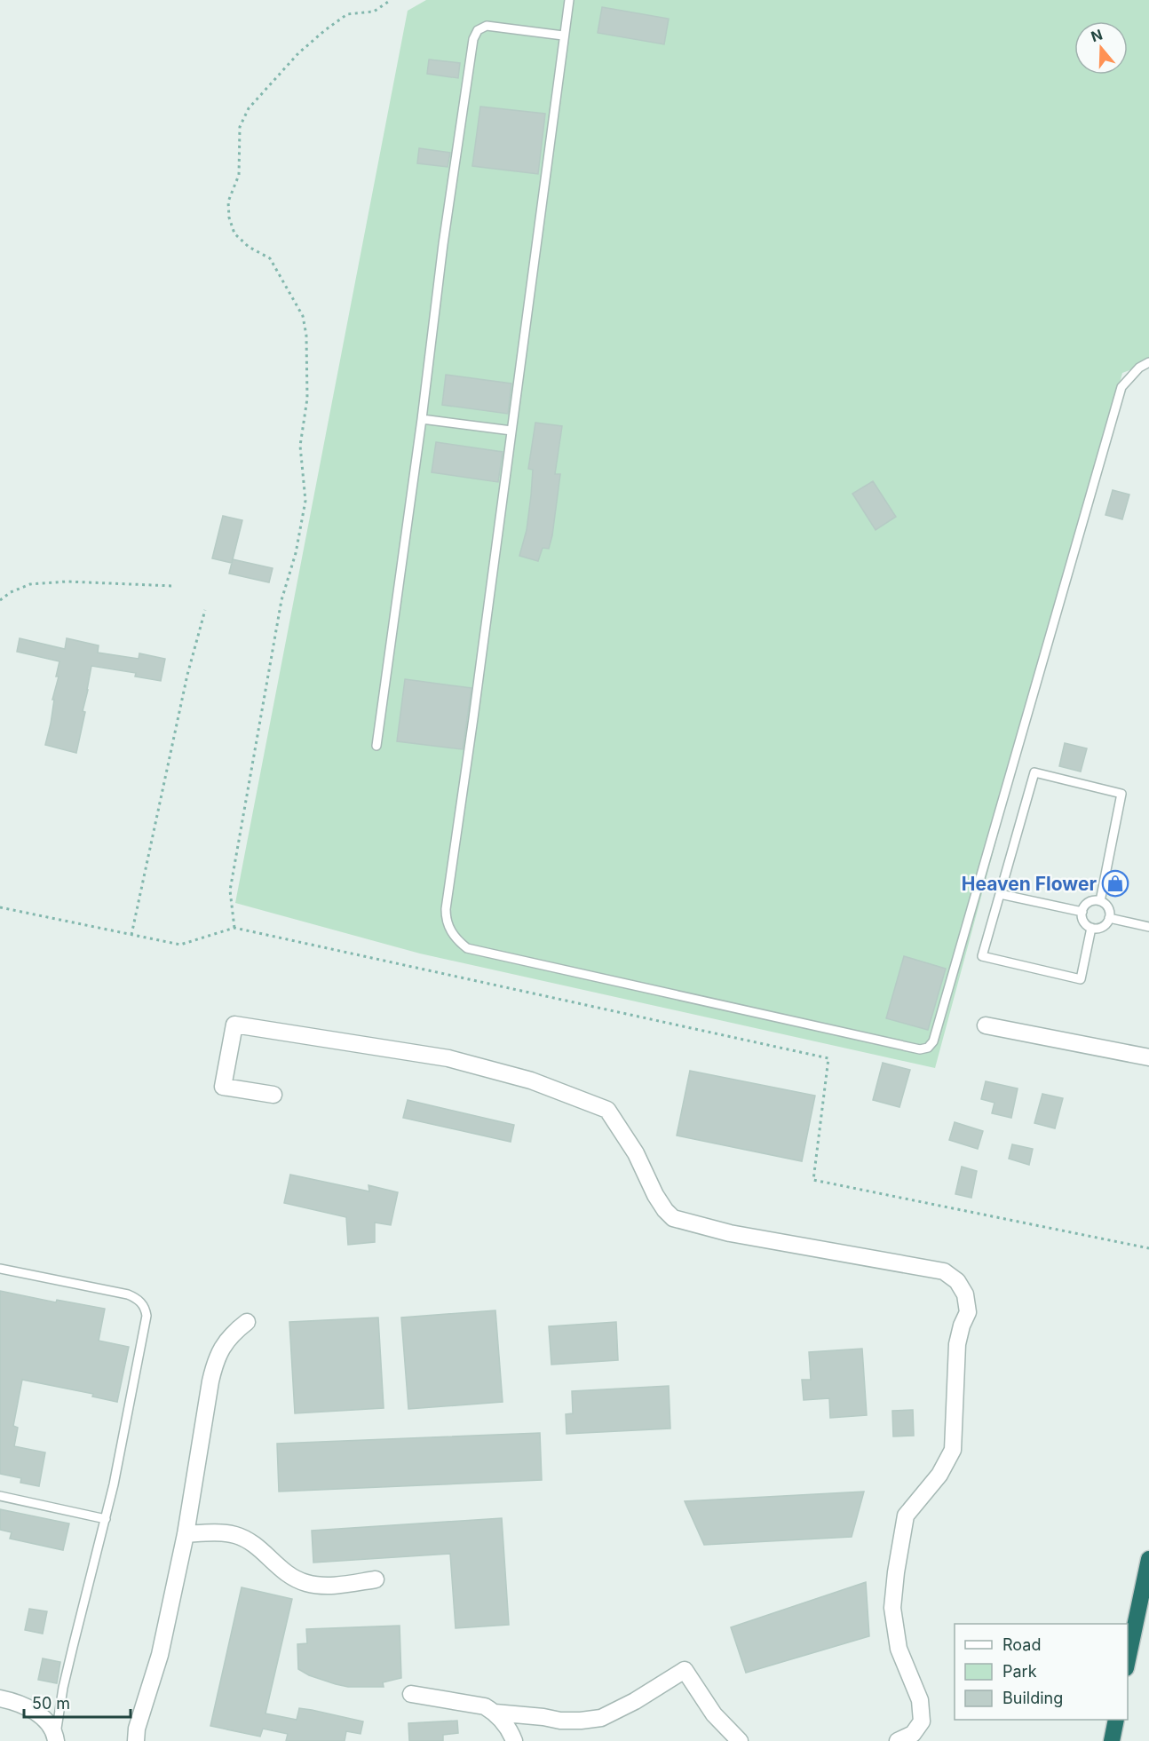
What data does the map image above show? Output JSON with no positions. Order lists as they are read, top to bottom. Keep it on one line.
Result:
{"places":{"shop":["Heaven Flower"]},"legend":["Road","Park","Building"],"scale_bar":"50 m","north":"top"}
